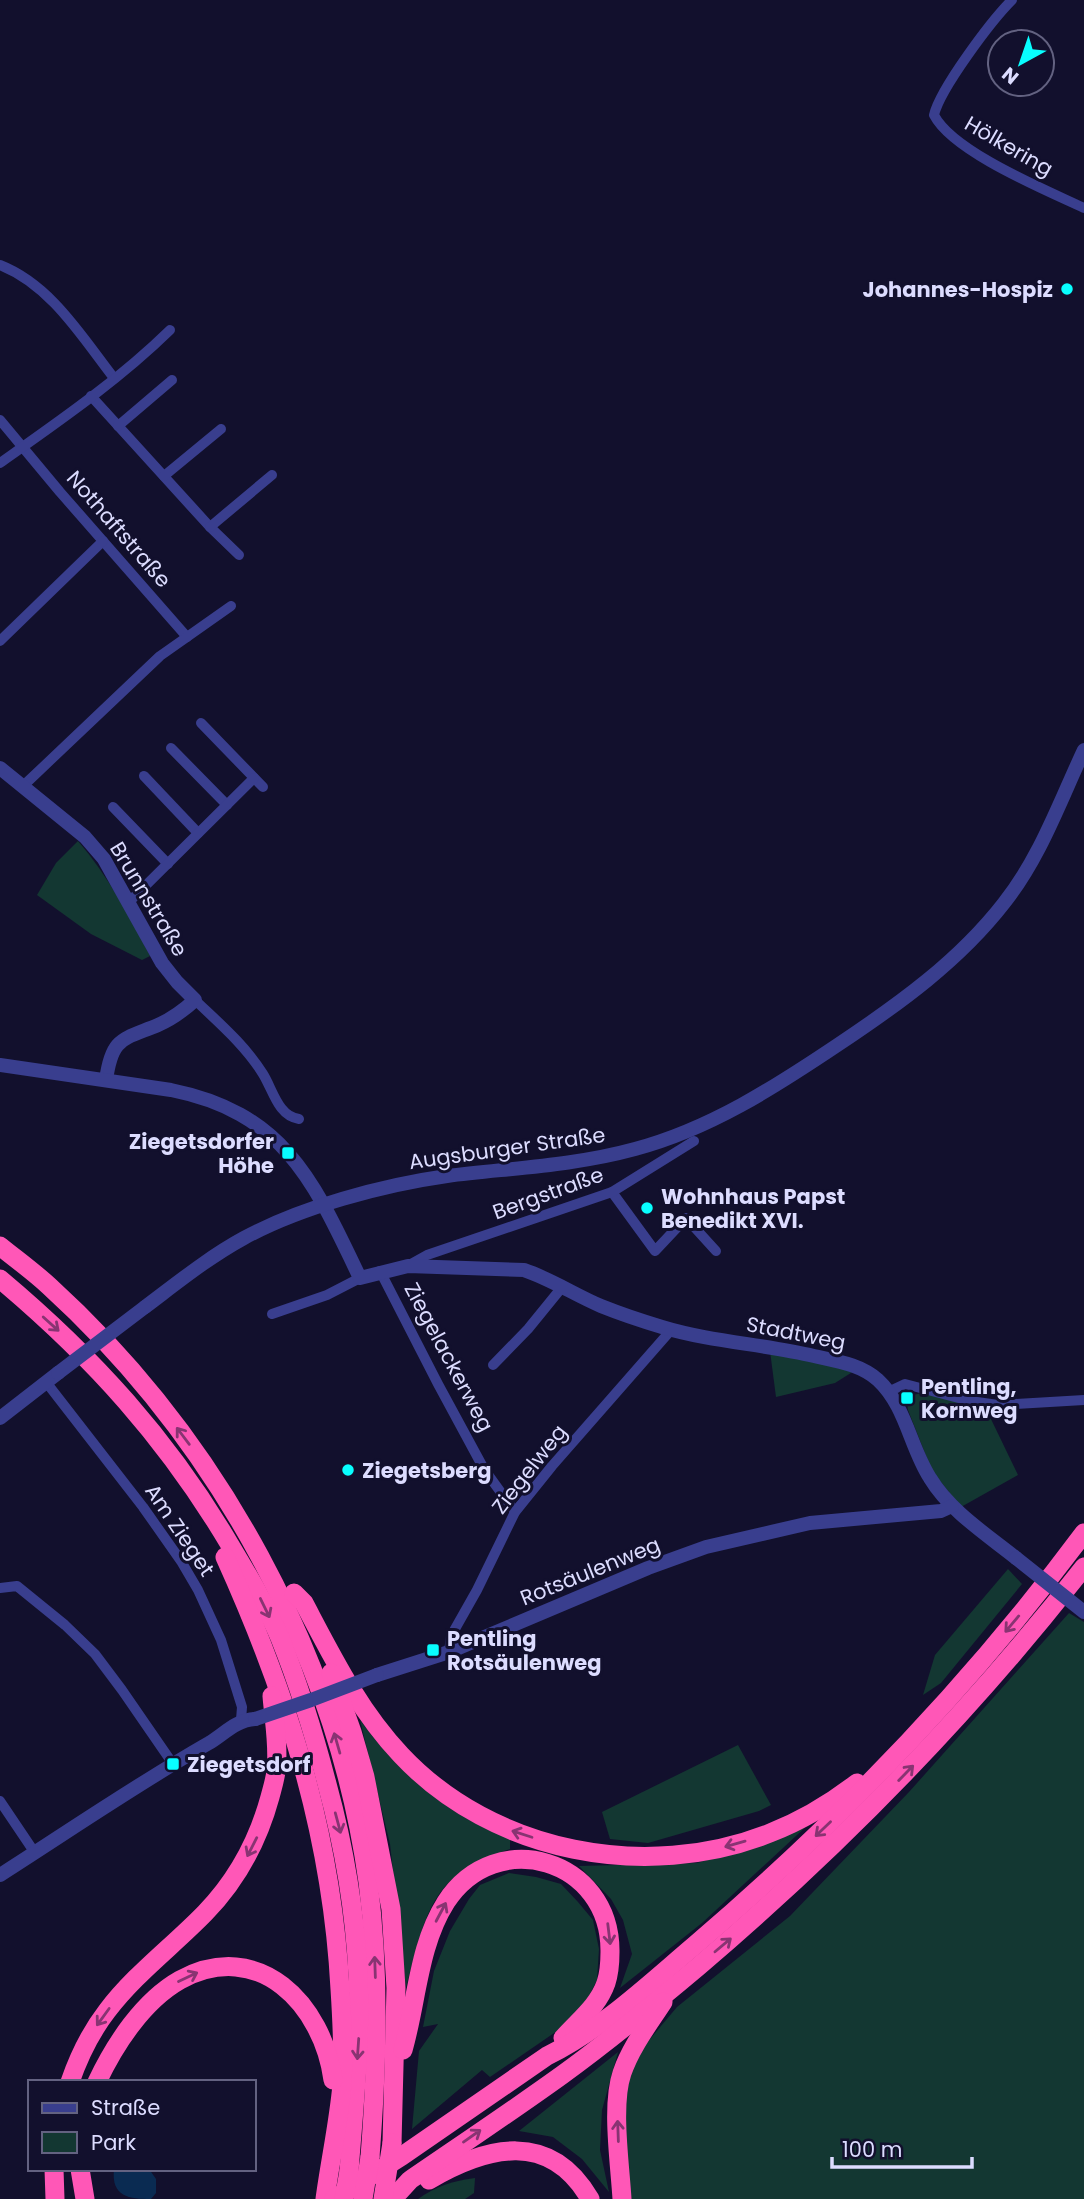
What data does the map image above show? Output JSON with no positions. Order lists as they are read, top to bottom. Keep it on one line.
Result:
{"streets":{"street":["Hölkering","Nothaftstraße","Brunnstraße","Augsburger Straße","Bergstraße","Stadtweg","Ziegelackerweg","Ziegelweg","Am Zieget","Rotsäulenweg"]},"crossings":[["Augsburger Straße","Am Zieget"],["Bergstraße","Stadtweg"],["Stadtweg","Ziegelackerweg"],["Stadtweg","Ziegelweg"],["Stadtweg","Rotsäulenweg"],["Ziegelackerweg","Ziegelweg"],["Ziegelweg","Rotsäulenweg"],["Am Zieget","Rotsäulenweg"]],"places":{"other":["Johannes-Hospiz","Wohnhaus Papst Benedikt XVI.","Ziegetsberg"],"transit":["Ziegetsdorfer Höhe","Pentling, Kornweg","Pentling Rotsäulenweg","Ziegetsdorf"]},"legend":["Straße","Park"],"scale_bar":"100 m","north":"bottom left"}
